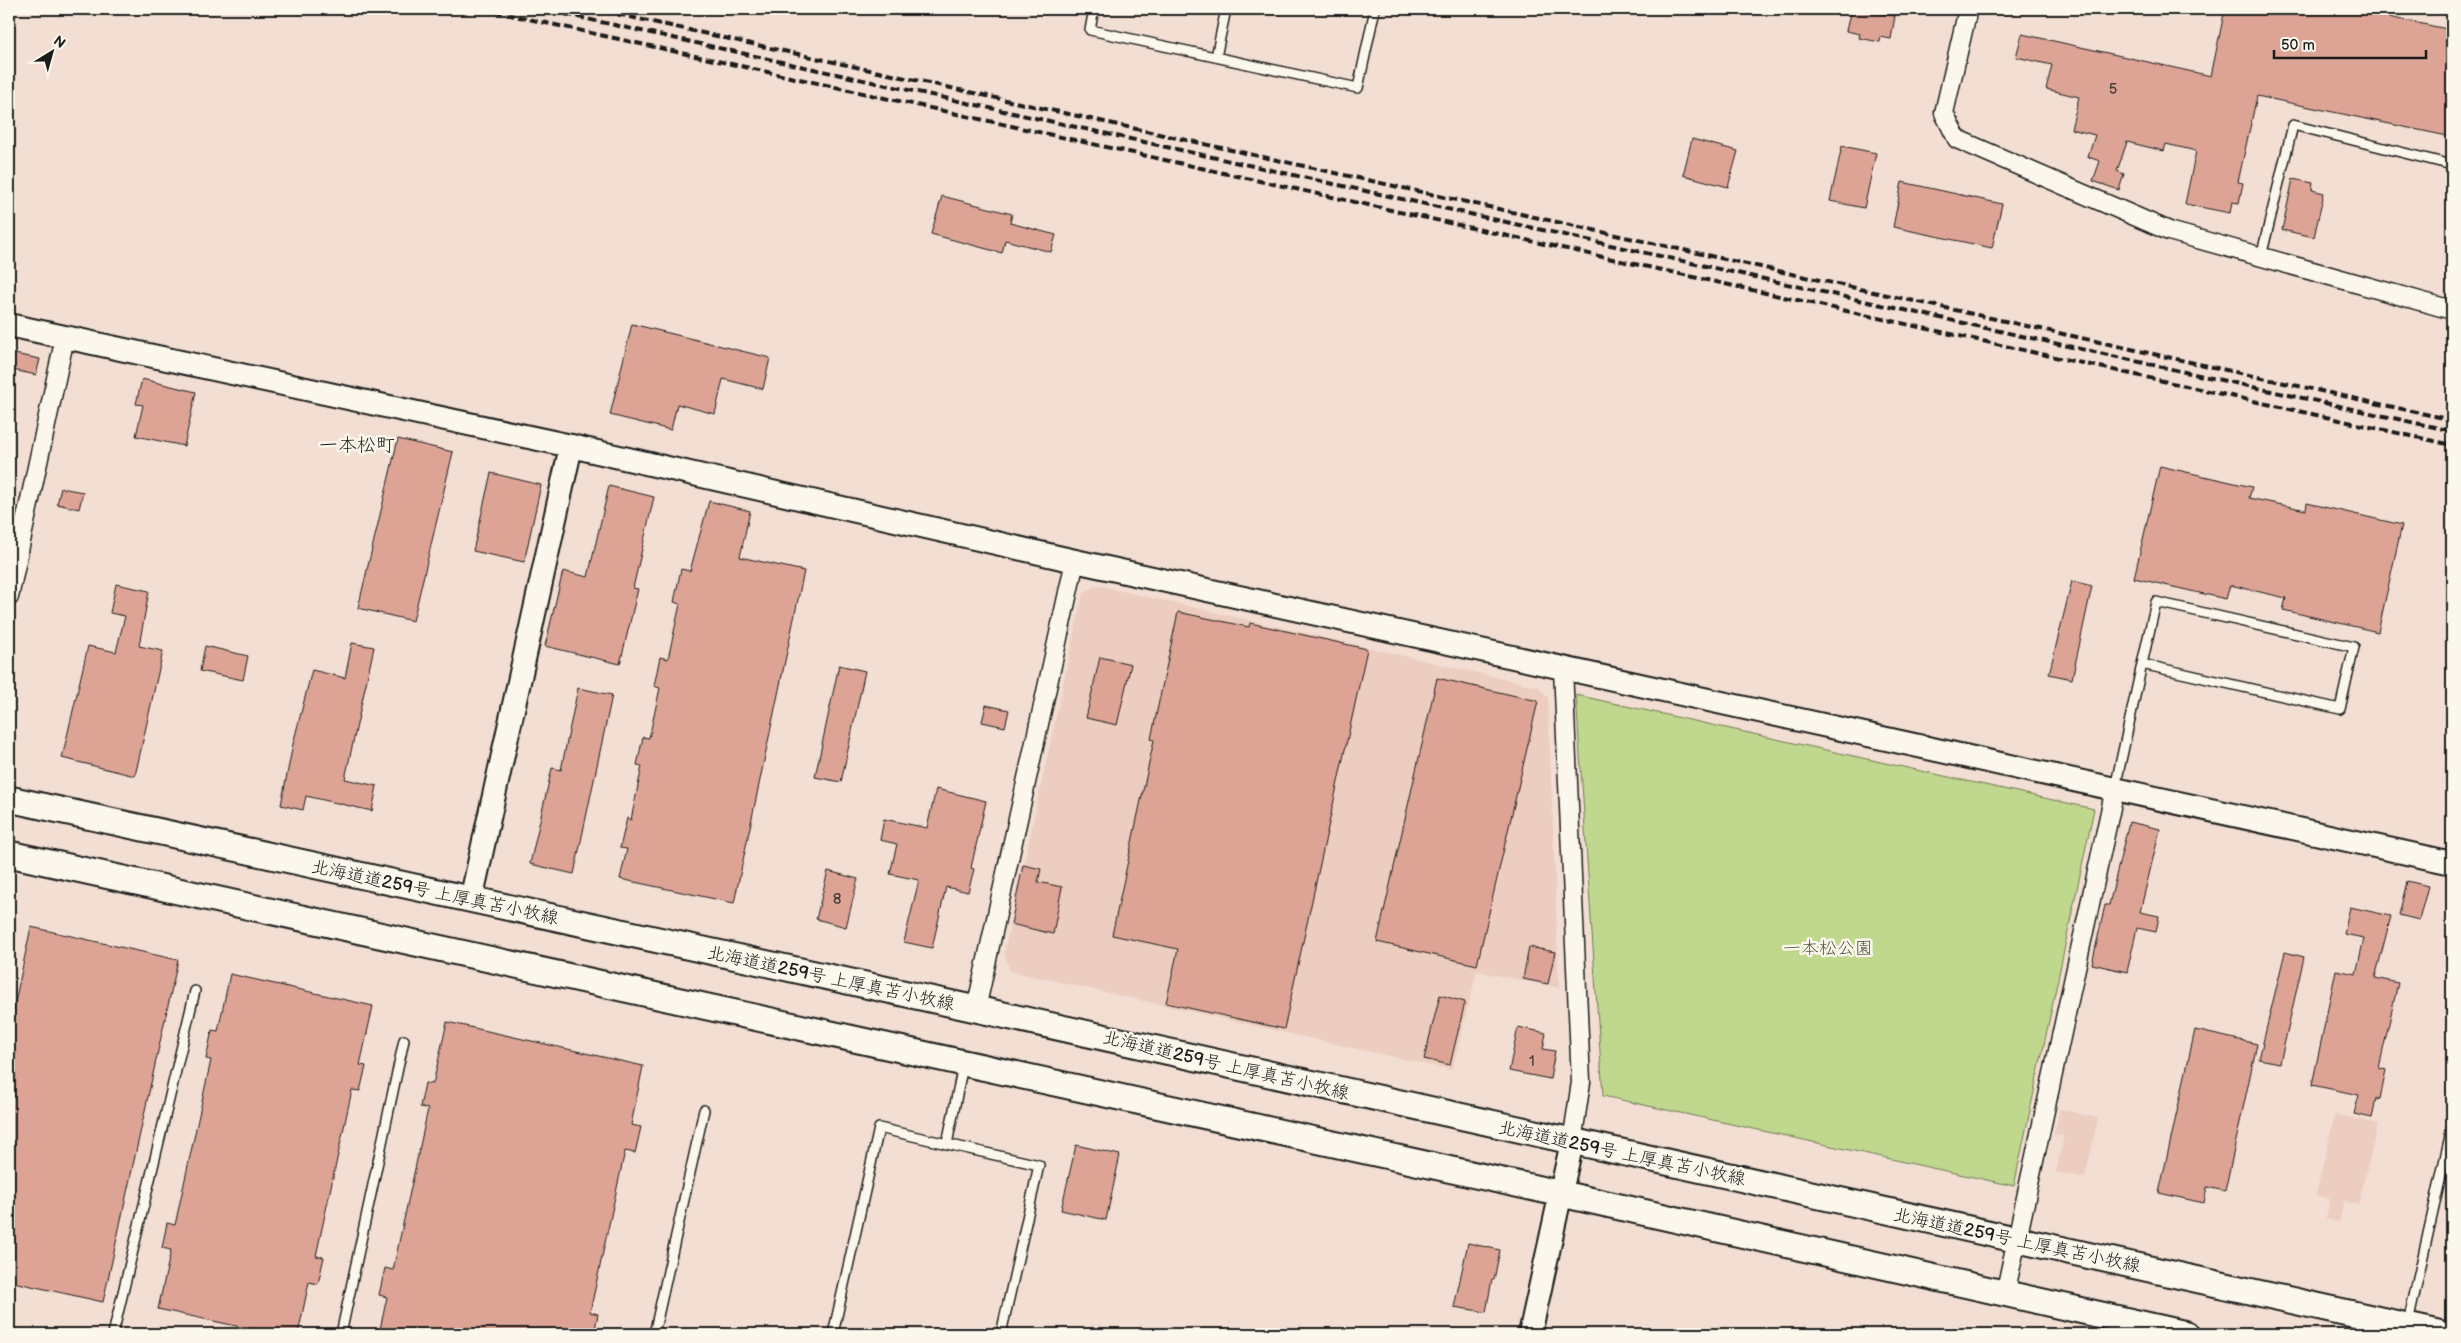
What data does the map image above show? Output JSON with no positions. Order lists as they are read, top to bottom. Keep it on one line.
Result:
{"streets":{"main road":["北海道道259号 上厚真苫小牧線"]},"districts":["一本松町"],"parks":["一本松公園"],"house_numbers":["5","8","1"],"scale_bar":"50 m","north":"top right"}
